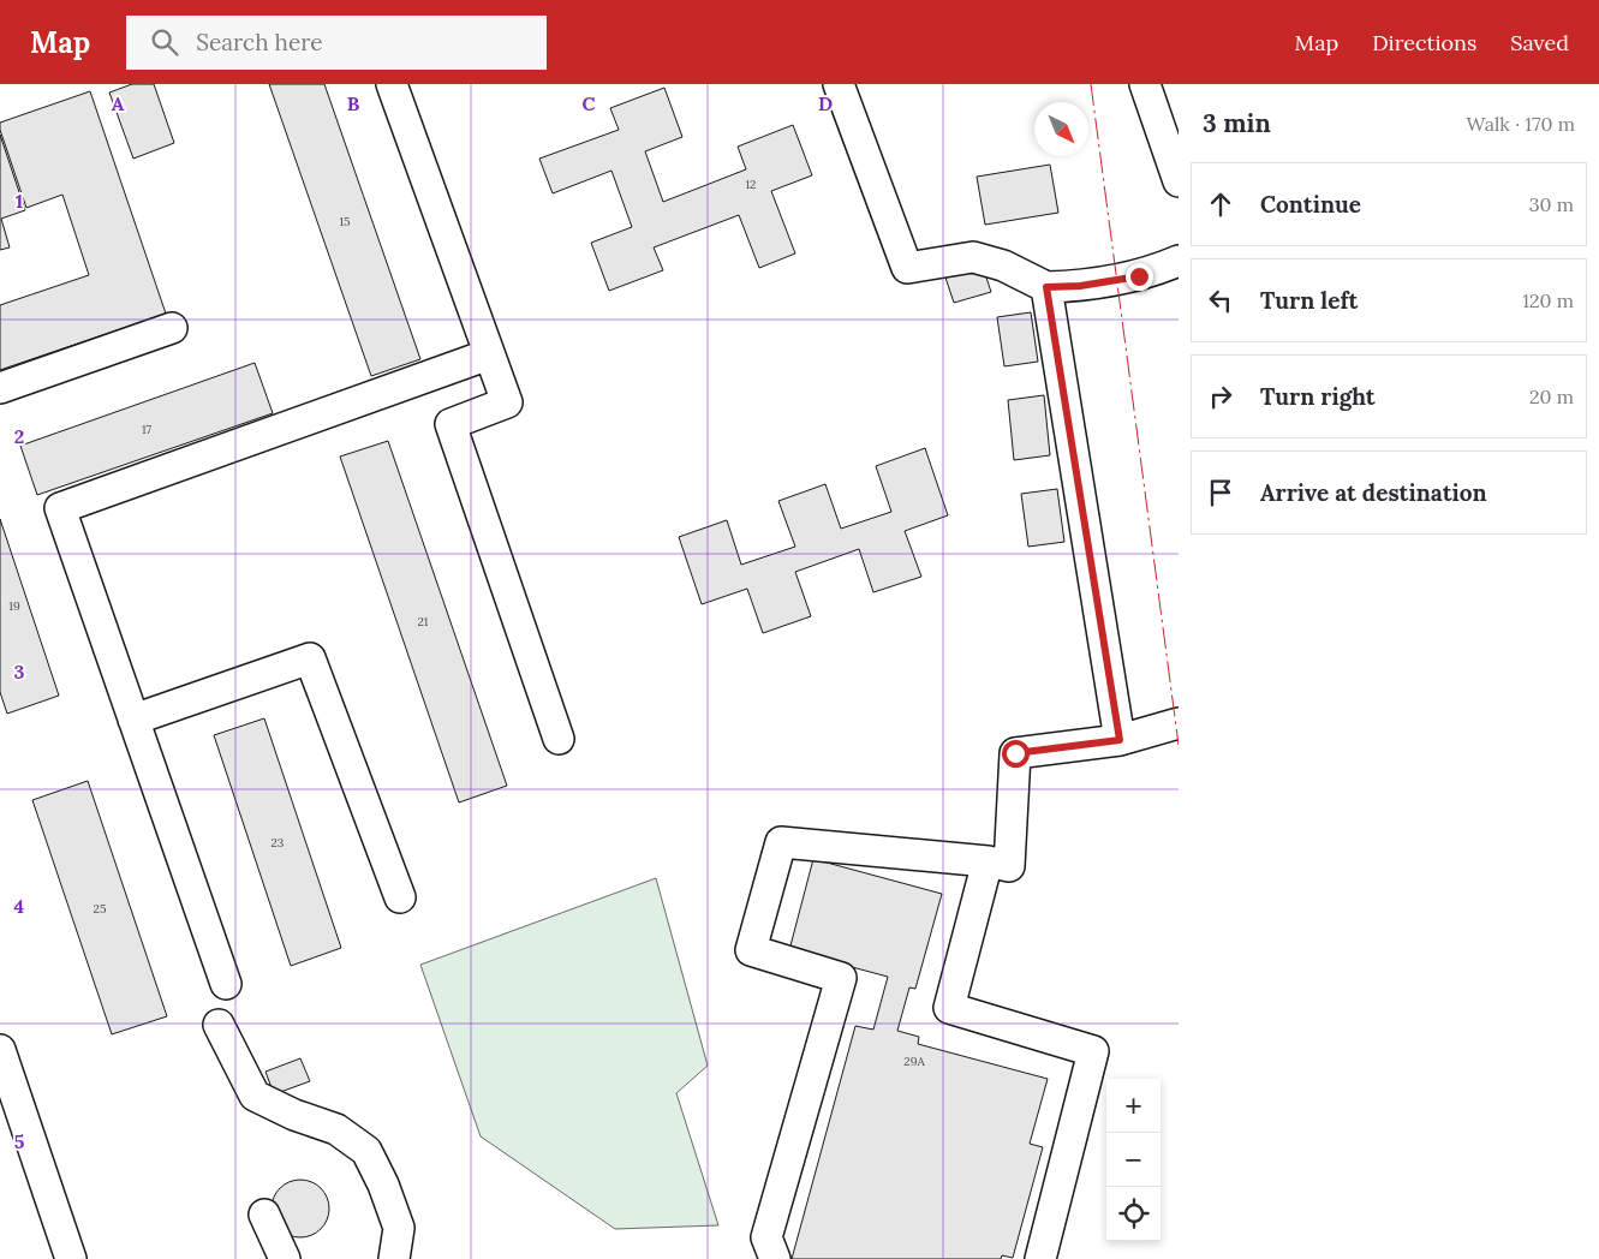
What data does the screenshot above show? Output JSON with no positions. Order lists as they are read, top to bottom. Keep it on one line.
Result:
{"house_numbers":["12","15","17","19","21","23","25","29А"],"north":"bottom right","page":{"header":"Map","search":"Search here","nav":["Map","Directions","Saved"],"heading":["3 min","Walk · 170 m"],"list":[["Continue","30 m"],["Turn left","120 m"],["Turn right","20 m"],"Arrive at destination"],"map_buttons":["+","−"]},"grid":{"columns":["A","B","C","D"],"rows":["1","2","3","4","5"]}}
